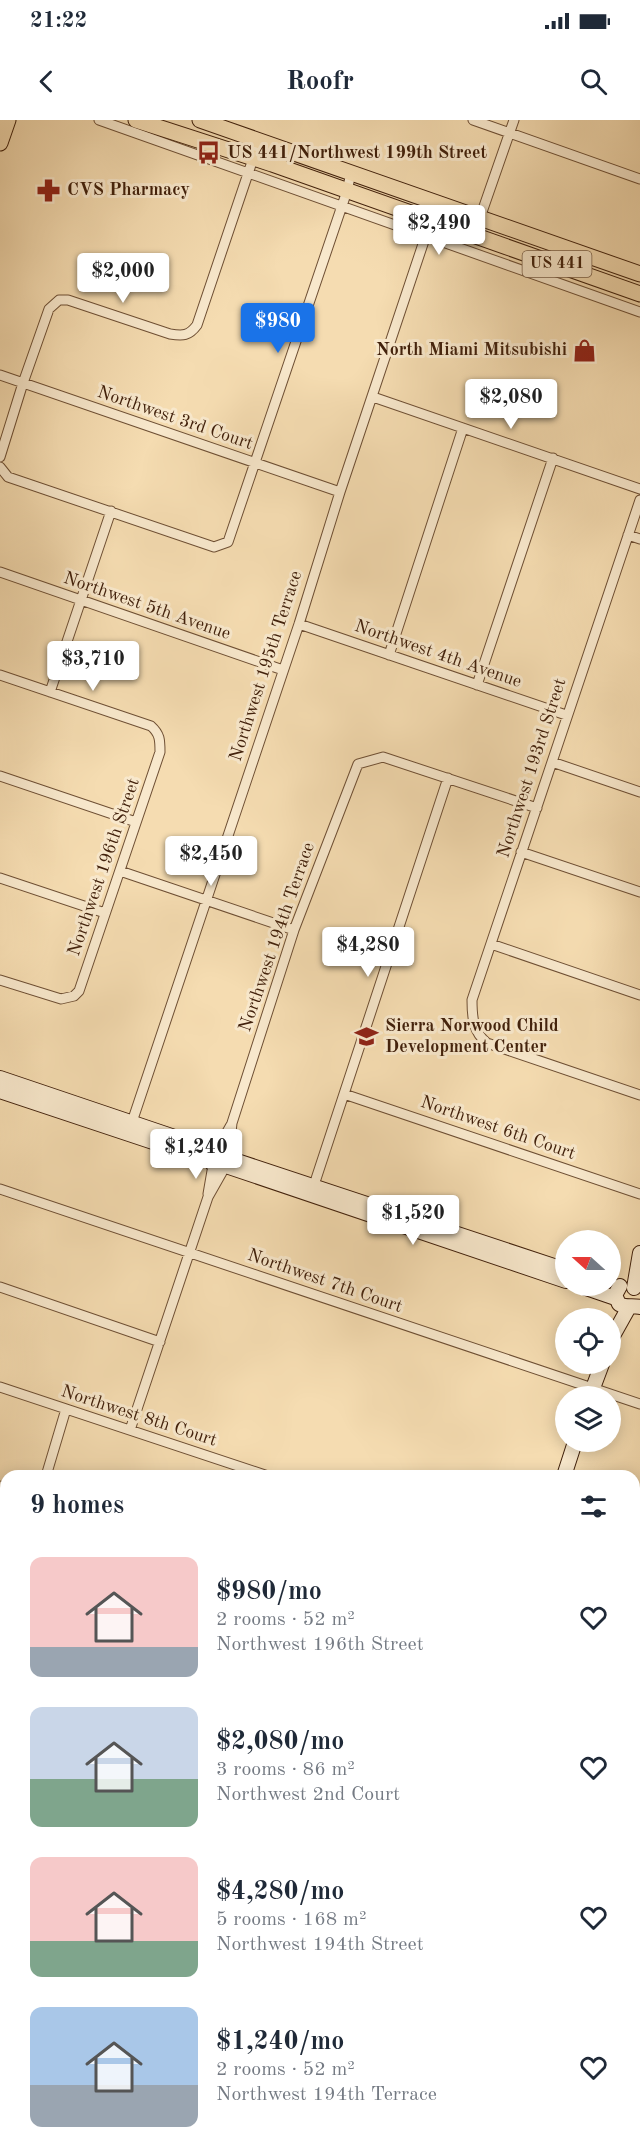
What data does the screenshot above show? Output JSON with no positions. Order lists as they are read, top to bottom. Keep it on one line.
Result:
{"streets":{"main road":["US 441"],"street":["Northwest 3rd Court","Northwest 5th Avenue","Northwest 4th Avenue","Northwest 195th Terrace","Northwest 193rd Street","Northwest 196th Street","Northwest 194th Terrace","Northwest 6th Court","Northwest 7th Court","Northwest 8th Court"]},"crossings":[["US 441","Northwest 195th Terrace"],["Northwest 3rd Court","Northwest 195th Terrace"],["Northwest 5th Avenue","Northwest 195th Terrace"],["Northwest 4th Avenue","Northwest 195th Terrace"],["Northwest 4th Avenue","Northwest 193rd Street"],["Northwest 194th Terrace","Northwest 7th Court"],["Northwest 194th Terrace","Northwest 8th Court"]],"places":{"bus stop":["US 441/Northwest 199th Street"],"pharmacy":["CVS Pharmacy"],"shop":["North Miami Mitsubishi"],"school or university":["Sierra Norwood Child Development Center"]},"north":"left","page":{"status":"21:22","header":"Roofr","price":["$2,490","$2,000","$980","$2,080","$3,710","$2,450","$4,280","$1,240","$1,520"],"heading":"9 homes","list":[{"name":"$980/mo","note":"2 rooms · 52 m² · Northwest 196th Street"},{"name":"$2,080/mo","note":"3 rooms · 86 m² · Northwest 2nd Court"},{"name":"$4,280/mo","note":"5 rooms · 168 m² · Northwest 194th Street"},{"name":"$1,240/mo","note":"2 rooms · 52 m² · Northwest 194th Terrace"}]}}
